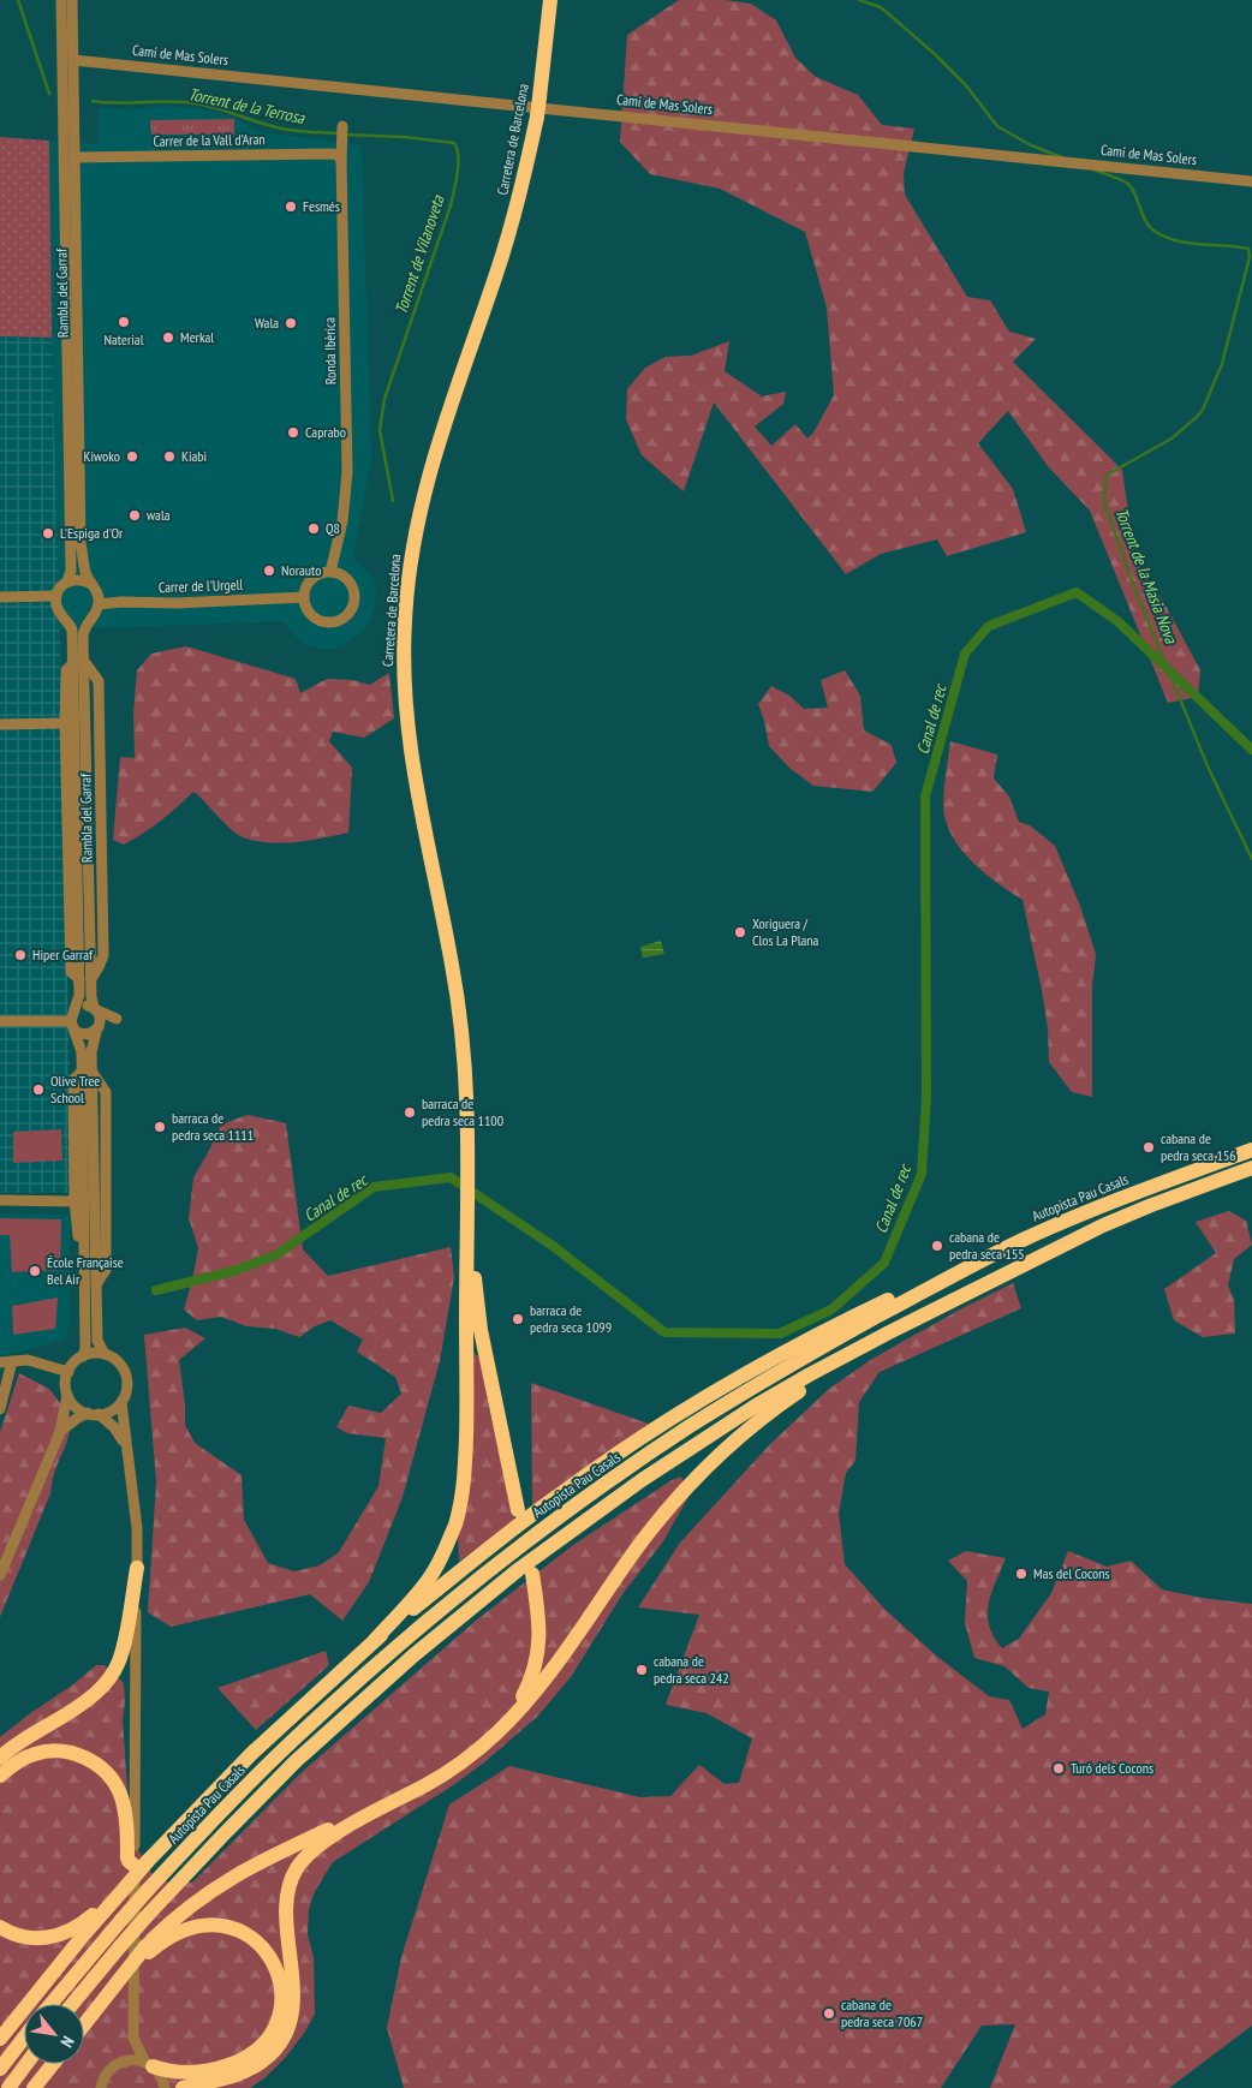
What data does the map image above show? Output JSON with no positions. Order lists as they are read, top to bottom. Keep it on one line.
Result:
{"streets":{"highway":["Carretera de Barcelona","Autopista Pau Casals"],"street":["Camí de Mas Solers","Carrer de la Vall d'Aran","Rambla del Garraf","Ronda Ibèrica","Carrer de l'Urgell"]},"crossings":[["Camí de Mas Solers","Rambla del Garraf"],["Carrer de la Vall d'Aran","Rambla del Garraf"],["Carrer de la Vall d'Aran","Ronda Ibèrica"],["Rambla del Garraf","Carrer de l'Urgell"],["Ronda Ibèrica","Carrer de l'Urgell"]],"water":["Torrent de la Terrosa","Torrent de Vilanoveta","Torrent de la Masia Nova","Canal de rec"],"places":["Fesmés","Naterial","Wala","Merkal","Caprabo","Kiwoko","Kiabi","wala","Q8","L'Espiga d'Or","Norauto","Xoriguera / Clos La Plana","Hiper Garraf","Olive Tree School","barraca de pedra seca 1100","barraca de pedra seca 1111","cabana de pedra seca 156","cabana de pedra seca 155","École Française Bel Air","barraca de pedra seca 1099","Mas del Cocons","cabana de pedra seca 242","Turó dels Cocons","cabana de pedra seca 7067"],"north":"bottom right"}
